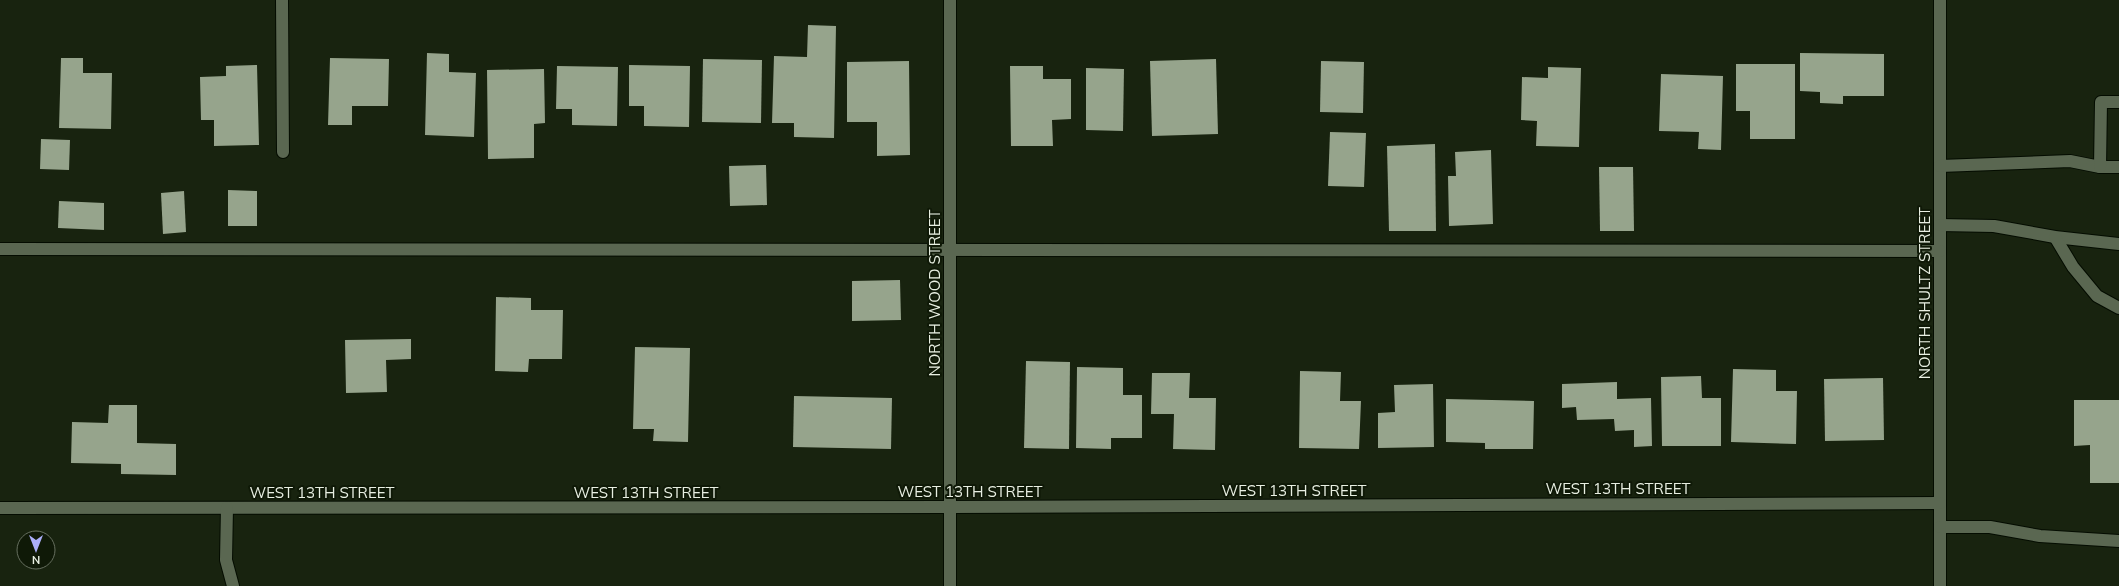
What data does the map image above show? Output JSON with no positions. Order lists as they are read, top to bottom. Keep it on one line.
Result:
{"streets":{"street":["NORTH WOOD STREET","NORTH SHULTZ STREET","WEST 13TH STREET"]},"crossings":[["NORTH WOOD STREET","WEST 13TH STREET"],["NORTH SHULTZ STREET","WEST 13TH STREET"]],"north":"bottom"}
